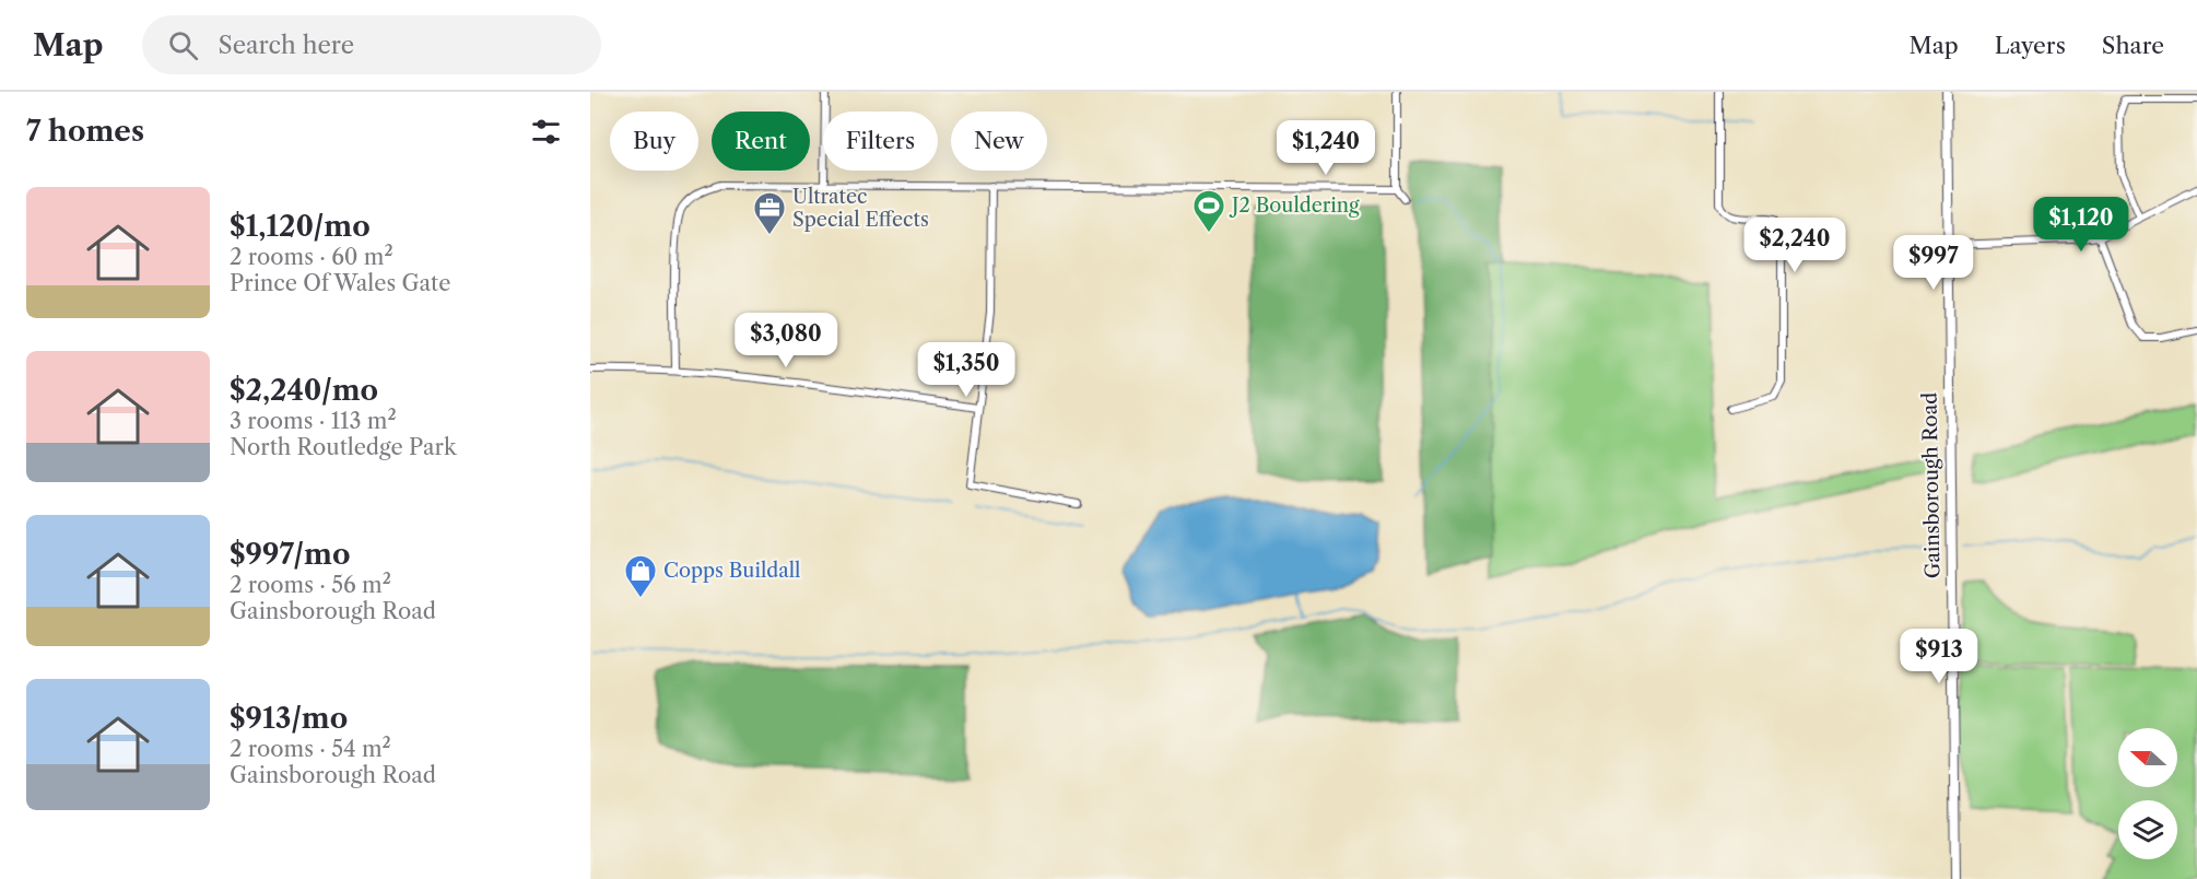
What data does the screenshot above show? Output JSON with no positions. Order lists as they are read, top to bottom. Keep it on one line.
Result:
{"streets":{"main road":["Gainsborough Road"]},"places":{"sports":["J2 Bouldering"],"office":["Ultratec Special Effects"],"shop":["Copps Buildall"]},"north":"left","page":{"header":"Map","search":"Search here","nav":["Map","Layers","Share"],"heading":"7 homes","chip":["Buy","Rent","Filters","New"],"price":["$1,240","$1,120","$2,240","$997","$3,080","$1,350","$913"],"list":[{"name":"$1,120/mo","note":"2 rooms · 60 m² · Prince Of Wales Gate"},{"name":"$2,240/mo","note":"3 rooms · 113 m² · North Routledge Park"},{"name":"$997/mo","note":"2 rooms · 56 m² · Gainsborough Road"},{"name":"$913/mo","note":"2 rooms · 54 m² · Gainsborough Road"}]}}
